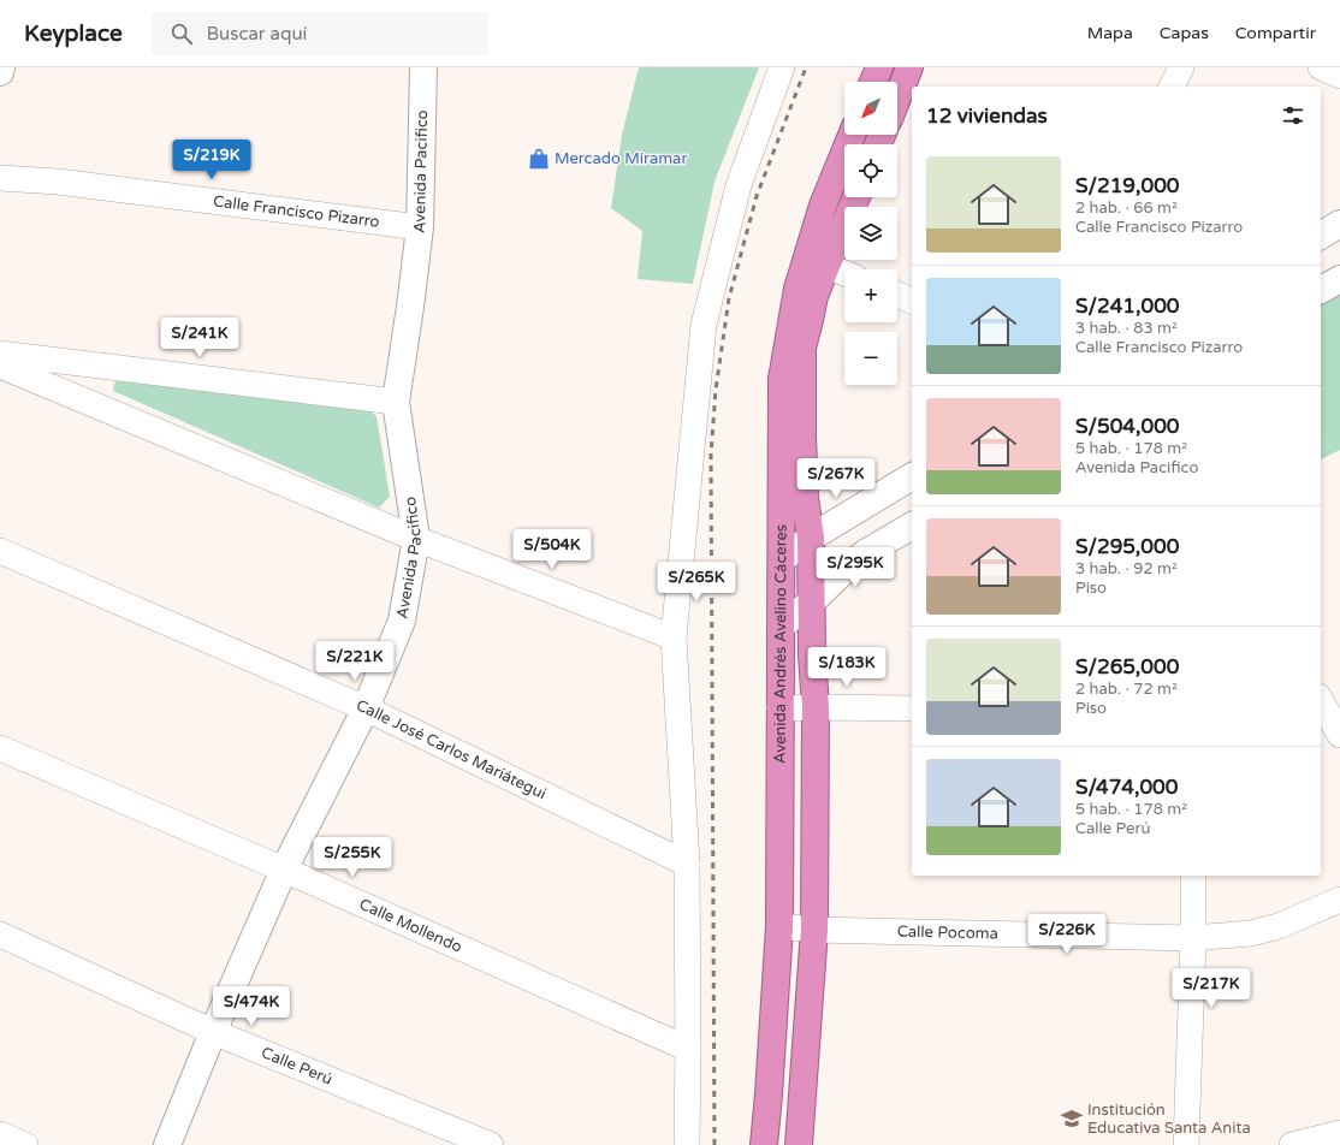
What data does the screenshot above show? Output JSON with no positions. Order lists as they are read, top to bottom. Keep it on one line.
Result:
{"streets":{"highway":["Avenida Andrés Avelino Cáceres"],"street":["Avenida Pacifico","Calle Francisco Pizarro","Calle José Carlos Mariátegui","Calle Mollendo","Calle Pocoma","Calle Perú"]},"crossings":[["Avenida Pacifico","Calle Francisco Pizarro"],["Avenida Pacifico","Calle José Carlos Mariátegui"],["Avenida Pacifico","Calle Mollendo"],["Avenida Pacifico","Calle Perú"],["Avenida Andrés Avelino Cáceres","Calle Pocoma"]],"places":{"shop":["Mercado Miramar"],"school or university":["Institución Educativa Santa Anita"]},"north":"bottom left","page":{"header":"Keyplace","search":"Buscar aquí","nav":["Mapa","Capas","Compartir"],"map_buttons":["+","−"],"heading":"12 viviendas","price":["S/219K","S/241K","S/267K","S/504K","S/295K","S/265K","S/221K","S/183K","S/255K","S/226K","S/217K","S/474K"],"list":[{"name":"S/219,000","note":"2 hab. · 66 m² · Calle Francisco Pizarro"},{"name":"S/241,000","note":"3 hab. · 83 m² · Calle Francisco Pizarro"},{"name":"S/504,000","note":"5 hab. · 178 m² · Avenida Pacifico"},{"name":"S/295,000","note":"3 hab. · 92 m² · Piso"},{"name":"S/265,000","note":"2 hab. · 72 m² · Piso"},{"name":"S/474,000","note":"5 hab. · 178 m² · Calle Perú"}]}}
